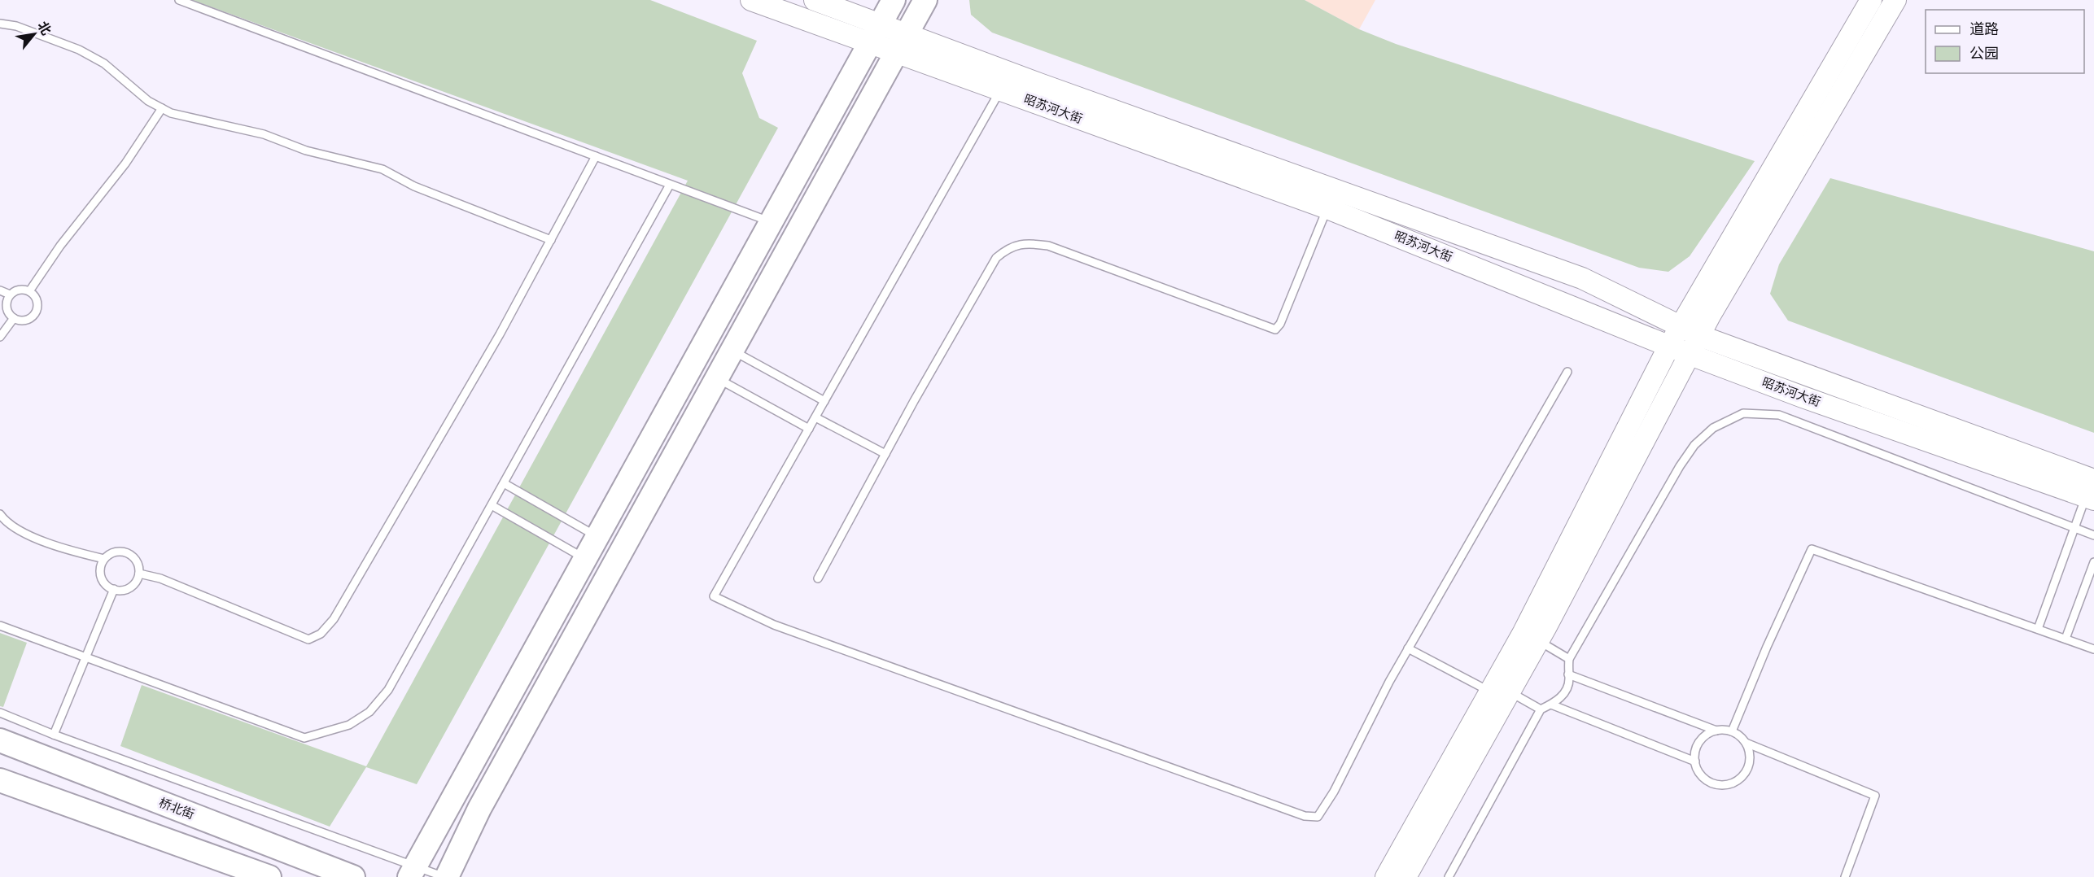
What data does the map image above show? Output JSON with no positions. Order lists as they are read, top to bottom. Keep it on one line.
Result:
{"streets":{"main road":["桥北街"],"street":["昭苏河大街"]},"legend":["道路","公园"],"north":"top right"}
